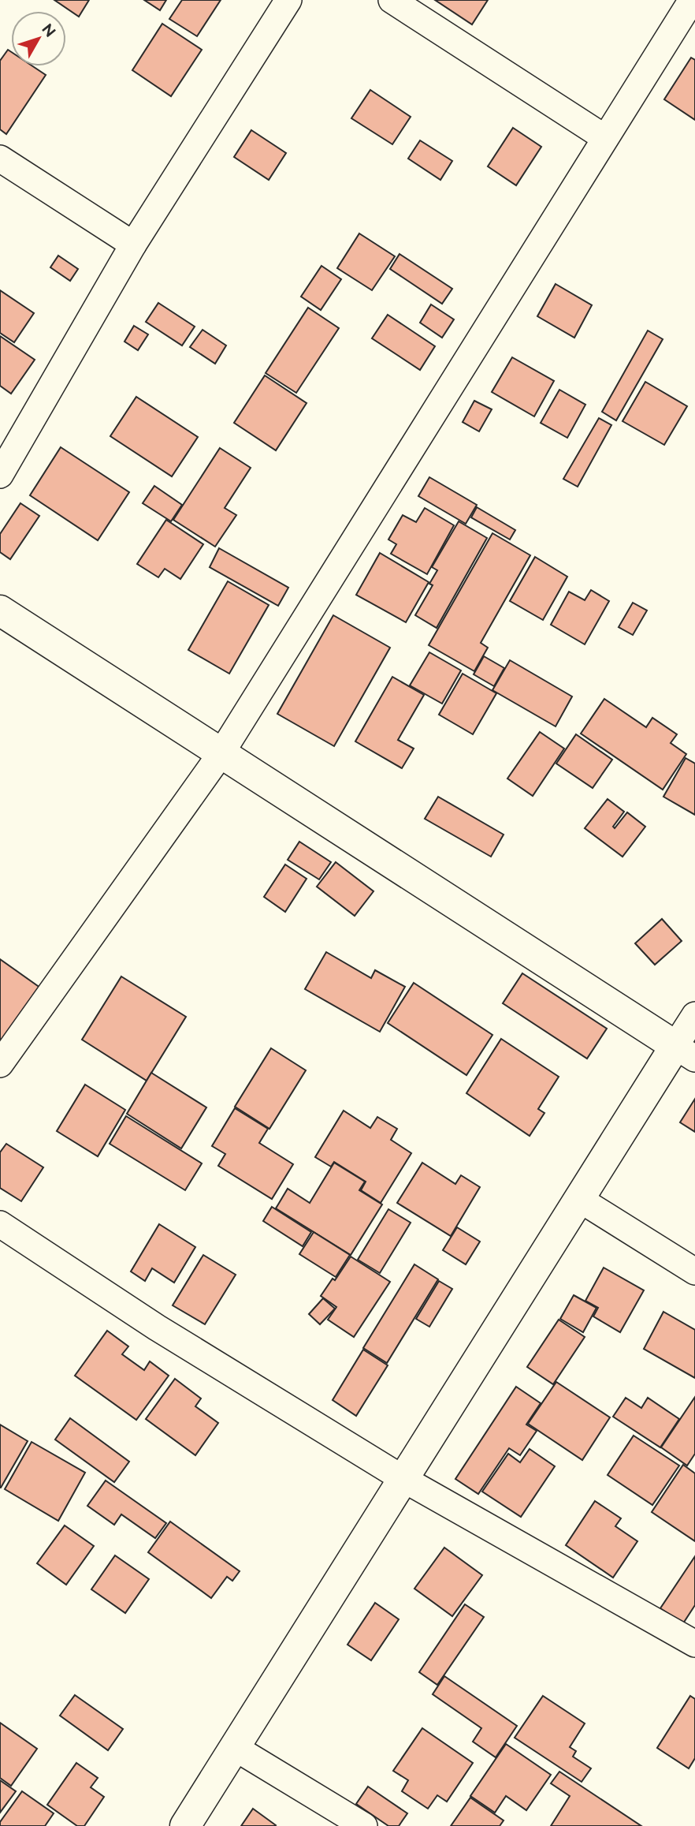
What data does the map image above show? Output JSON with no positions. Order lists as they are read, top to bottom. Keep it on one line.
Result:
{"north":"top right"}
